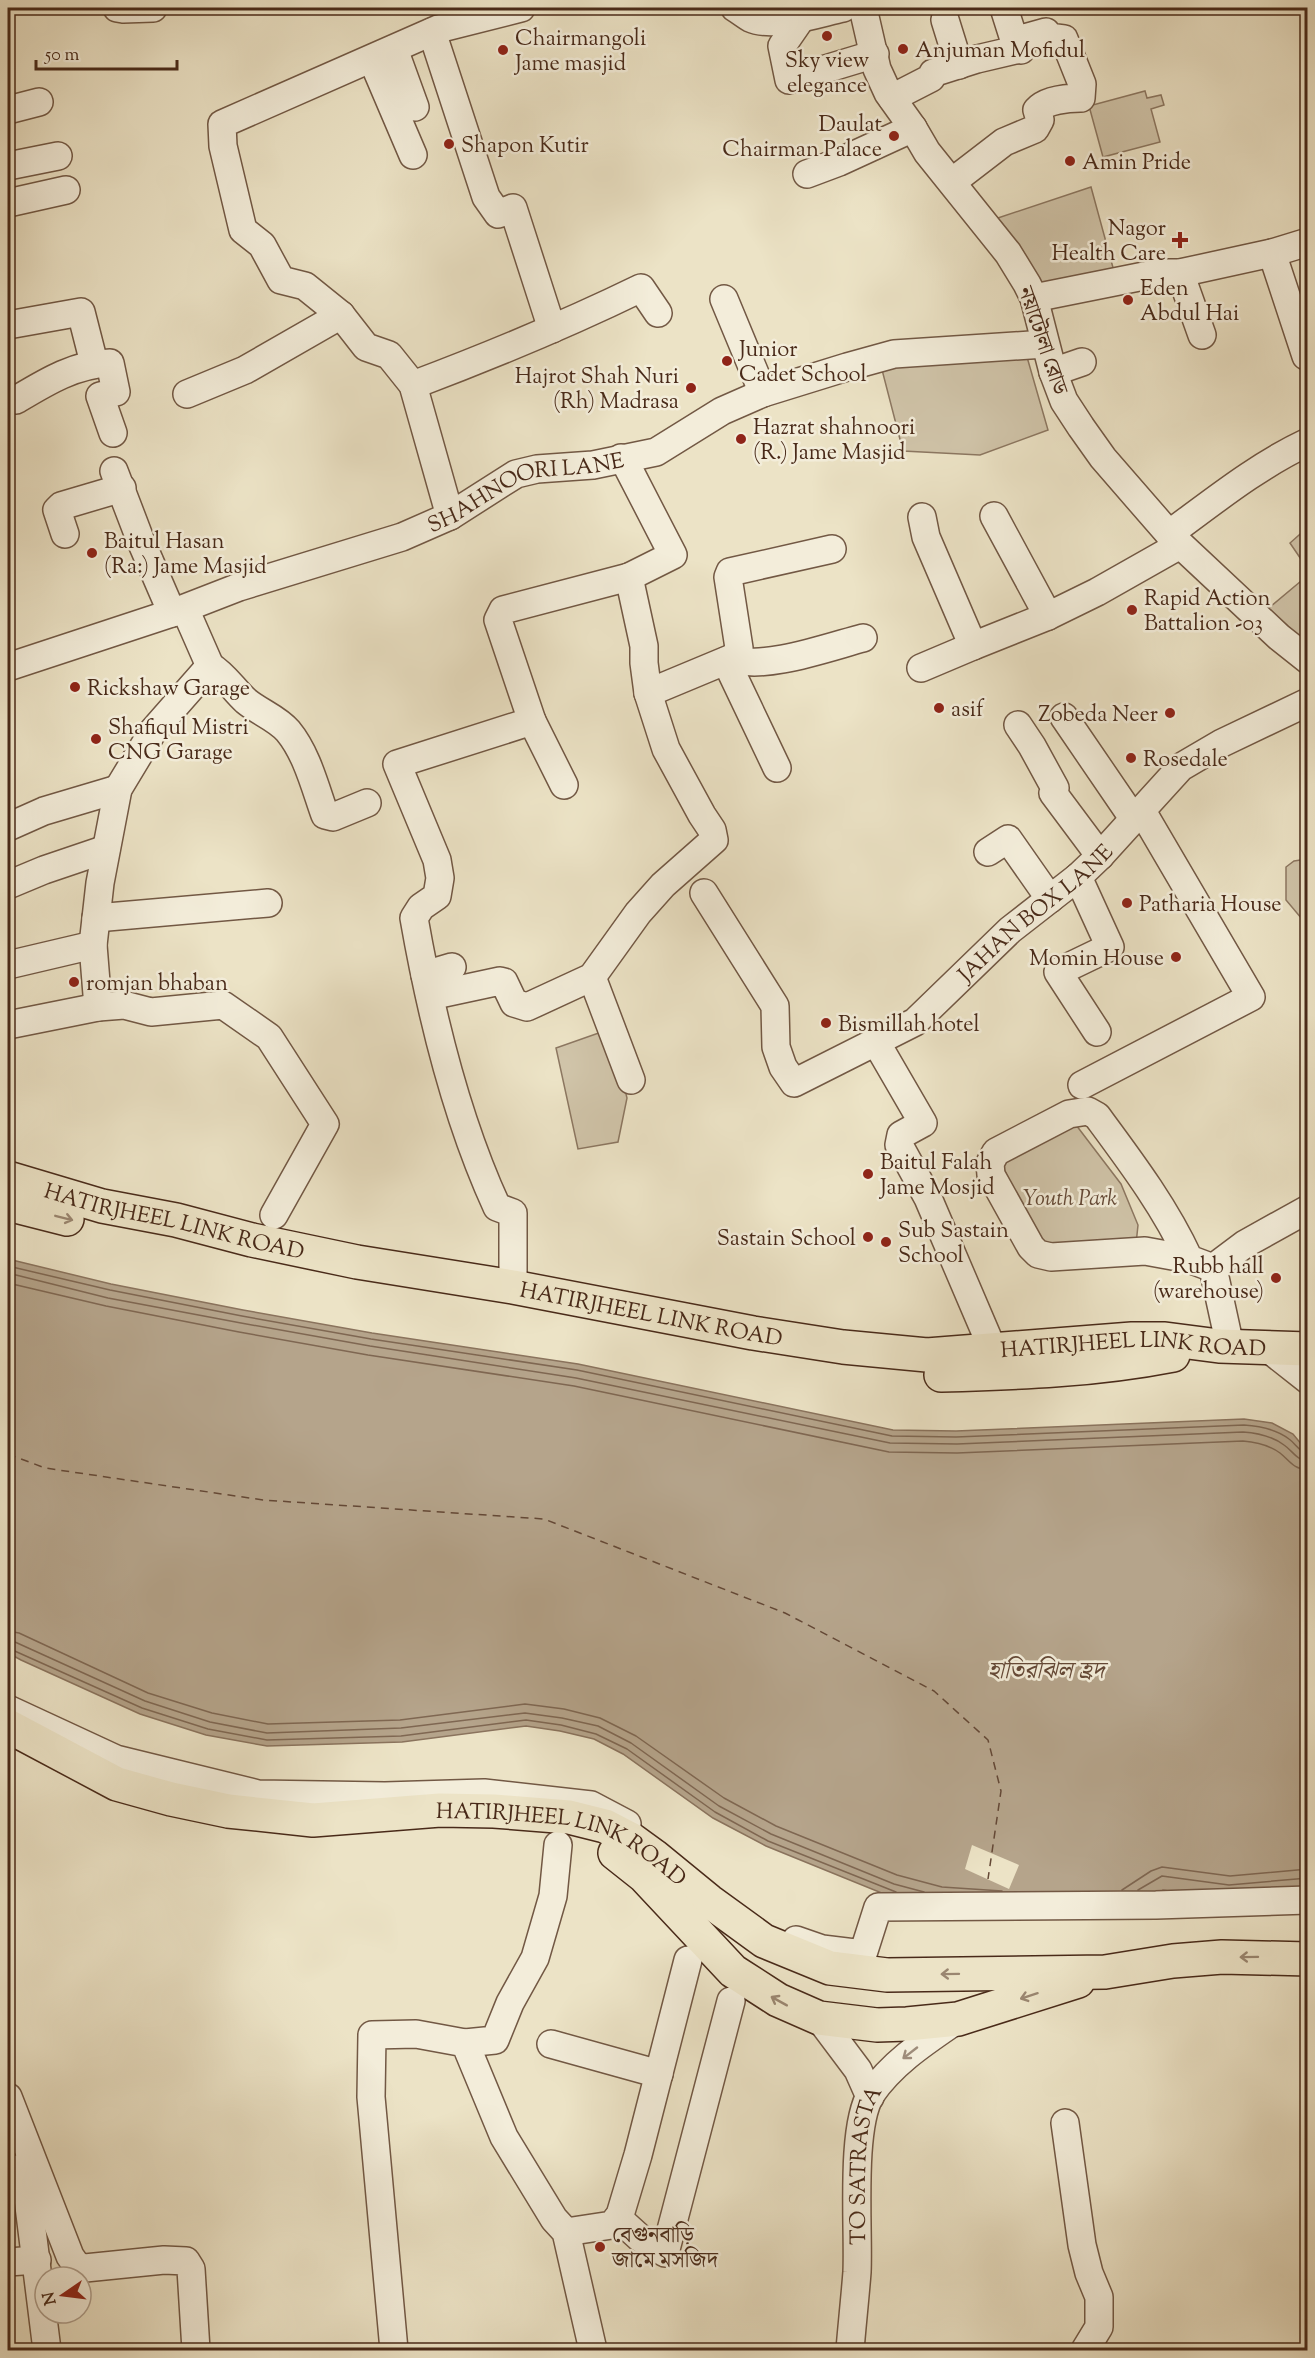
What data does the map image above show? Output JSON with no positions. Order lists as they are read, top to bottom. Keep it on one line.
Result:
{"streets":{"main road":["HATIRJHEEL LINK ROAD"],"street":["নয়াটোলা রোড","SHAHNOORI LANE","JAHAN BOX LANE","TO SATRASTA"]},"crossings":[["নয়াটোলা রোড","SHAHNOORI LANE"],["HATIRJHEEL LINK ROAD","TO SATRASTA"]],"water":["হাতিরঝিল হ্রদ"],"parks":["Youth Park"],"places":{"other":["Sky view elegance","Anjuman Mofidul","Chairmangoli Jame masjid","Daulat Chairman Palace","Shapon Kutir","Amin Pride","Eden Abdul Hai","Junior Cadet School","Hajrot Shah Nuri (Rh) Madrasa","Hazrat shahnoori (R.) Jame Masjid","Baitul Hasan (Ra:) Jame Masjid","Rapid Action Battalion -03","Rickshaw Garage","asif","Zobeda Neer","Shafiqul Mistri CNG Garage","Rosedale","Patharia House","Momin House","romjan bhaban","Bismillah hotel","Baitul Falah Jame Mosjid","Sastain School","Sub Sastain School","Rubb hall (warehouse)","বেগুনবাড়ি জামে মসজিদ"],"health":["Nagor Health Care"]},"scale_bar":"50 m","north":"left"}
